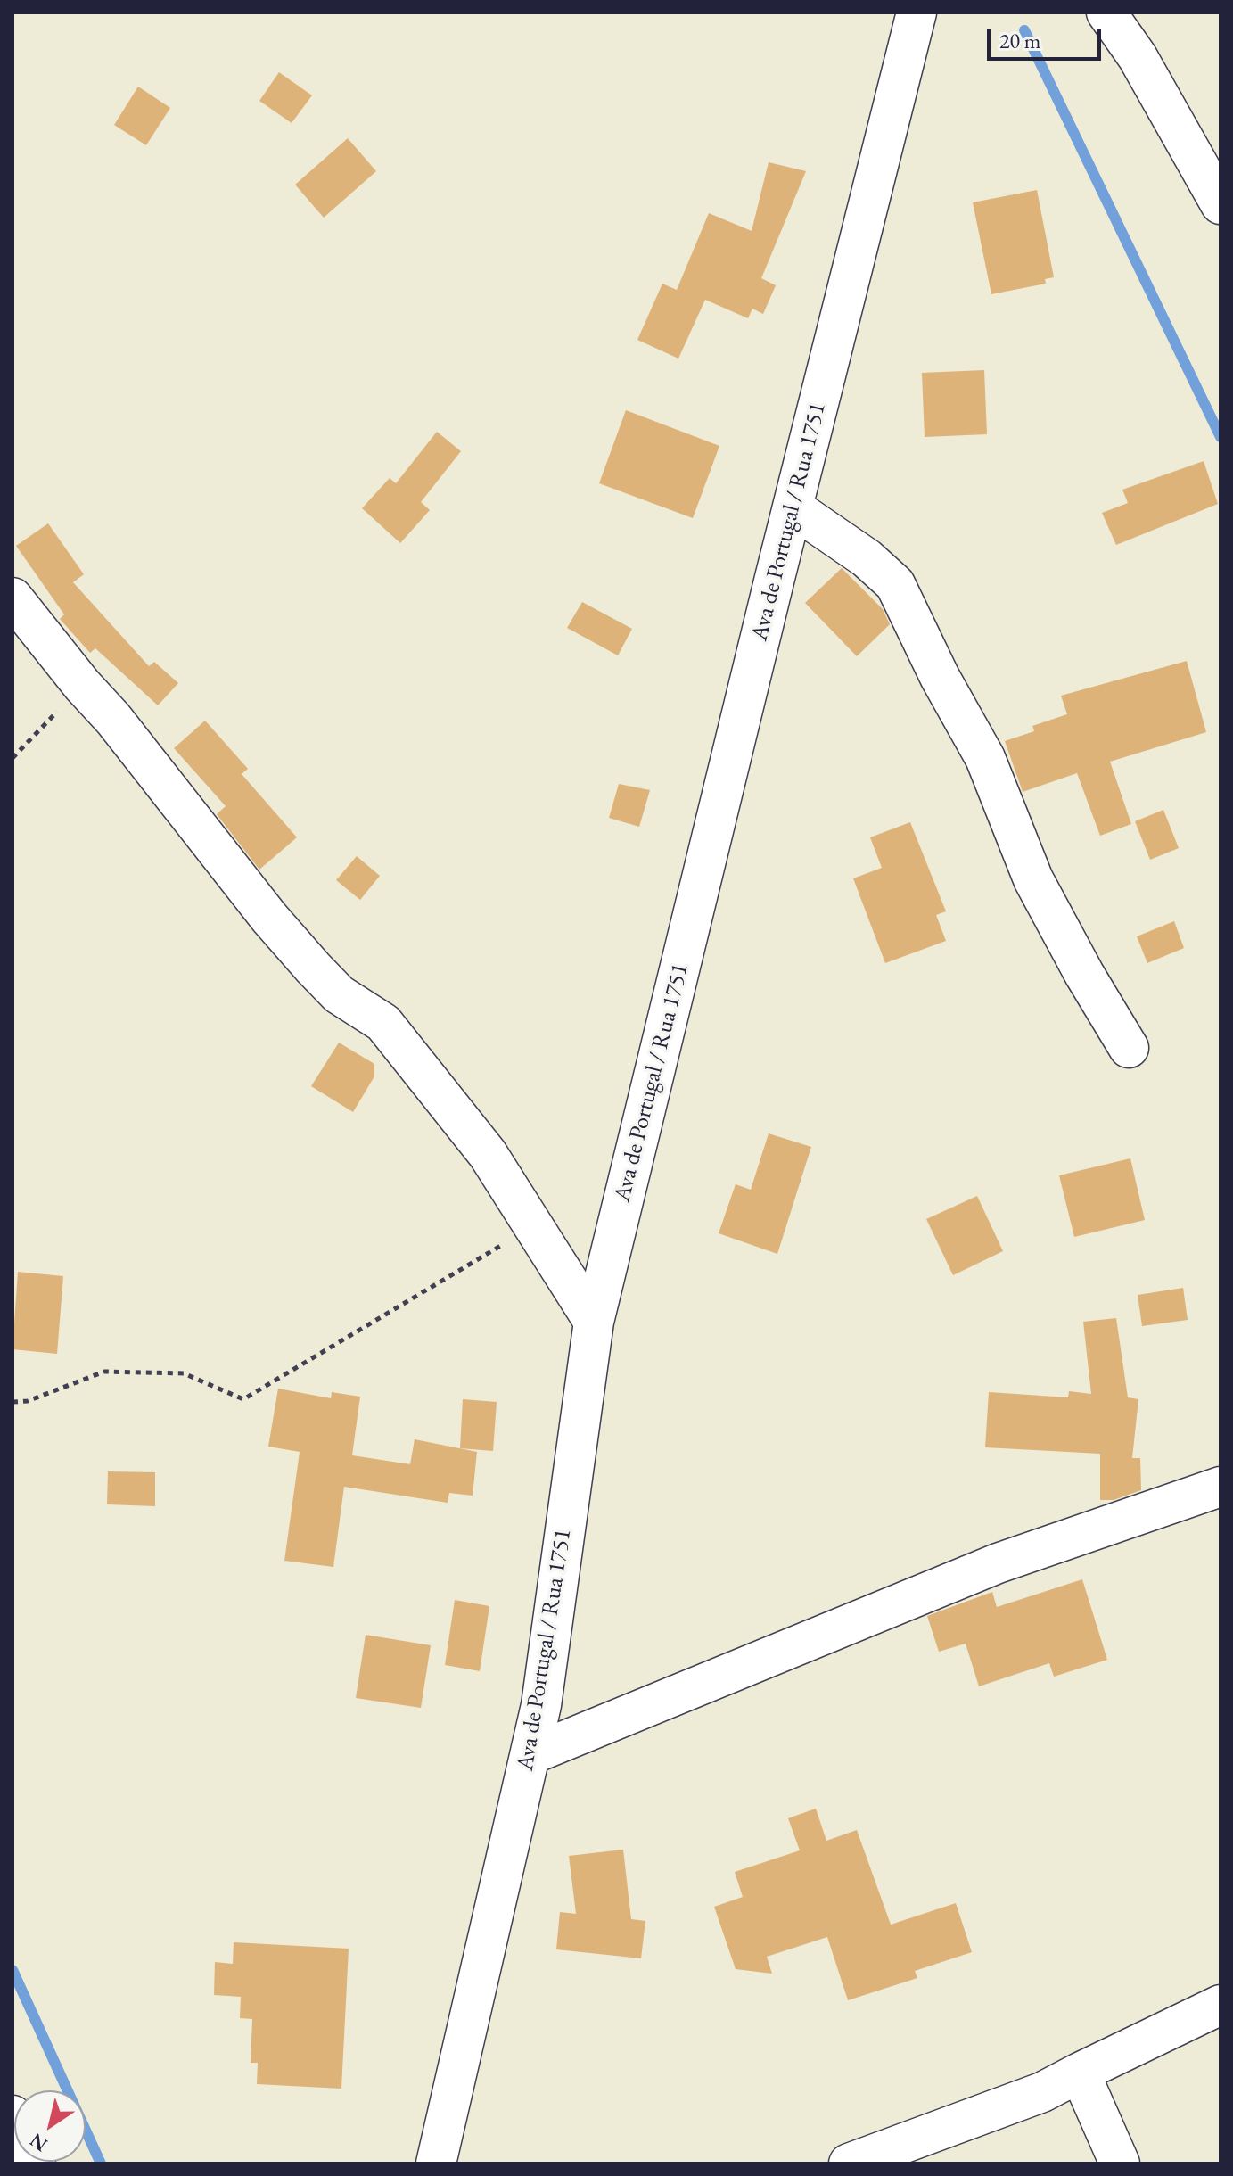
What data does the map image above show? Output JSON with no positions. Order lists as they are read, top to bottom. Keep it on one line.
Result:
{"streets":{"street":["Ava de Portugal / Rua 1751"]},"scale_bar":"20 m","north":"bottom left"}
